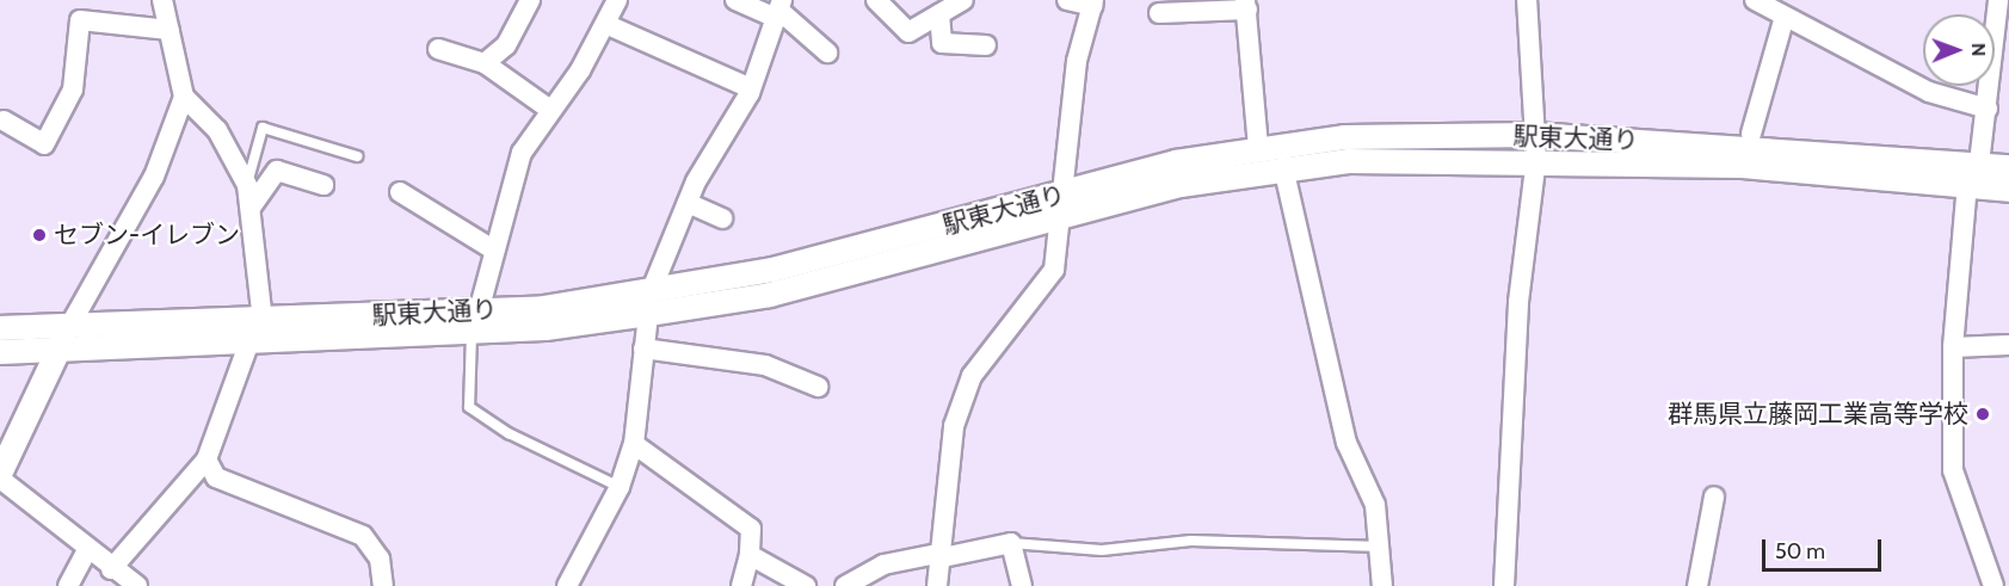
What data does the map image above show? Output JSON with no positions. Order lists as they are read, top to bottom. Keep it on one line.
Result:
{"streets":{"street":["駅東大通り"]},"places":["セブン-イレブン","群馬県立藤岡工業高等学校"],"scale_bar":"50 m","north":"right"}
